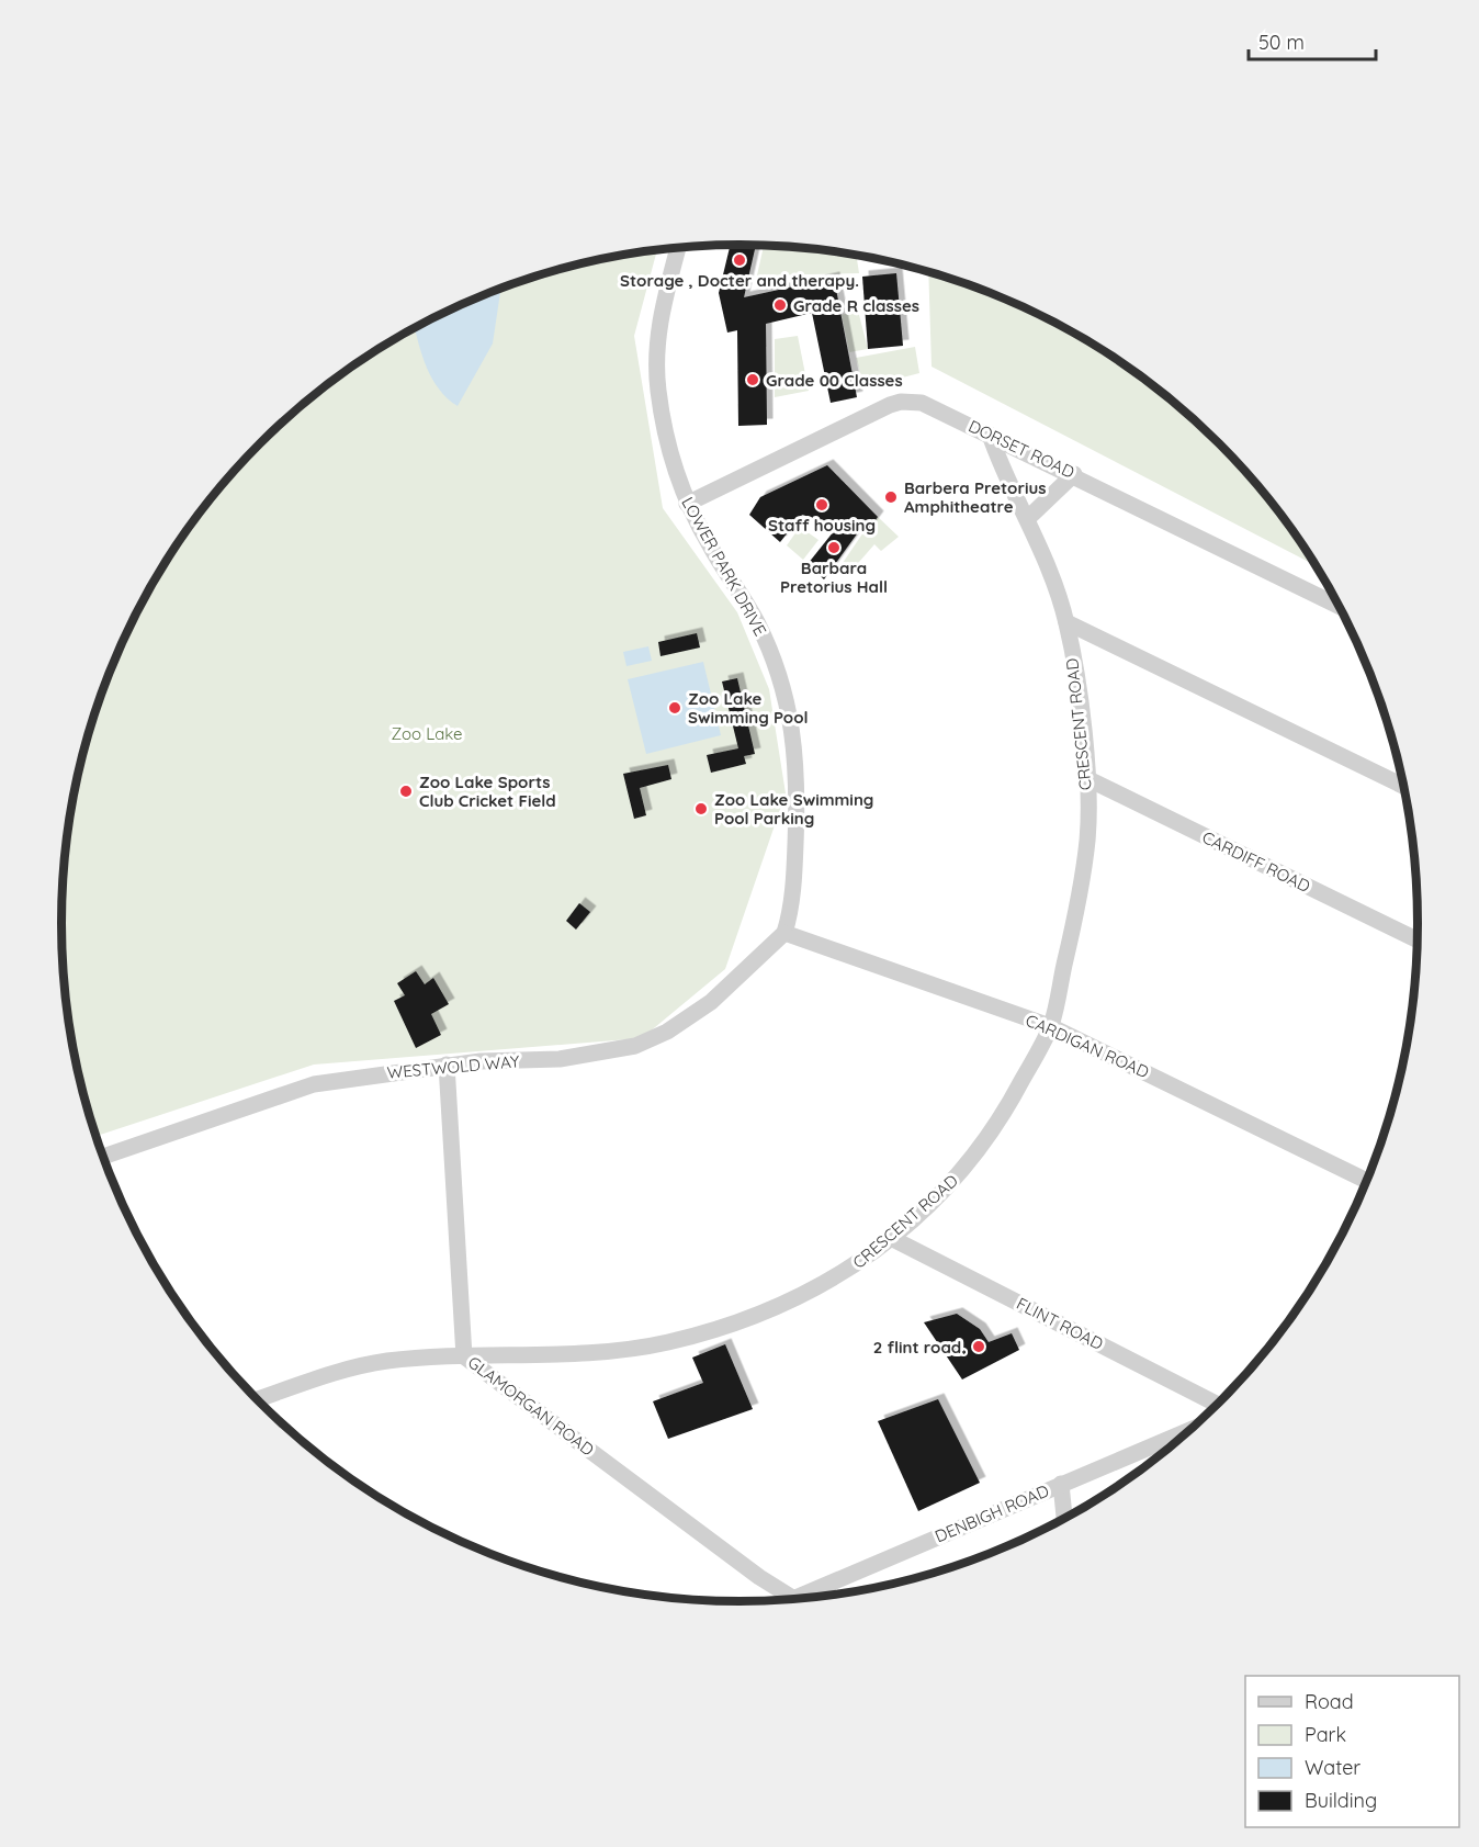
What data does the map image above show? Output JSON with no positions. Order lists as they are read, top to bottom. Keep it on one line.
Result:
{"streets":{"street":["DORSET ROAD","LOWER PARK DRIVE","CRESCENT ROAD","CARDIFF ROAD","CARDIGAN ROAD","WESTWOLD WAY","FLINT ROAD","GLAMORGAN ROAD","DENBIGH ROAD"]},"crossings":[["DORSET ROAD","LOWER PARK DRIVE"],["DORSET ROAD","CRESCENT ROAD"],["LOWER PARK DRIVE","CARDIGAN ROAD"],["LOWER PARK DRIVE","WESTWOLD WAY"],["CRESCENT ROAD","CARDIFF ROAD"],["CRESCENT ROAD","CARDIGAN ROAD"],["CRESCENT ROAD","FLINT ROAD"],["CRESCENT ROAD","GLAMORGAN ROAD"],["CARDIGAN ROAD","WESTWOLD WAY"],["WESTWOLD WAY","GLAMORGAN ROAD"]],"parks":["Zoo Lake"],"places":["Storage , Docter and therapy.","Grade R classes","Grade 00 Classes","Barbera Pretorius Amphitheatre","Staff housing","Barbara Pretorius Hall","Zoo Lake Swimming Pool","Zoo Lake Sports Club Cricket Field","Zoo Lake Swimming Pool Parking","2 flint road."],"legend":["Road","Park","Water","Building"],"scale_bar":"50 m"}
